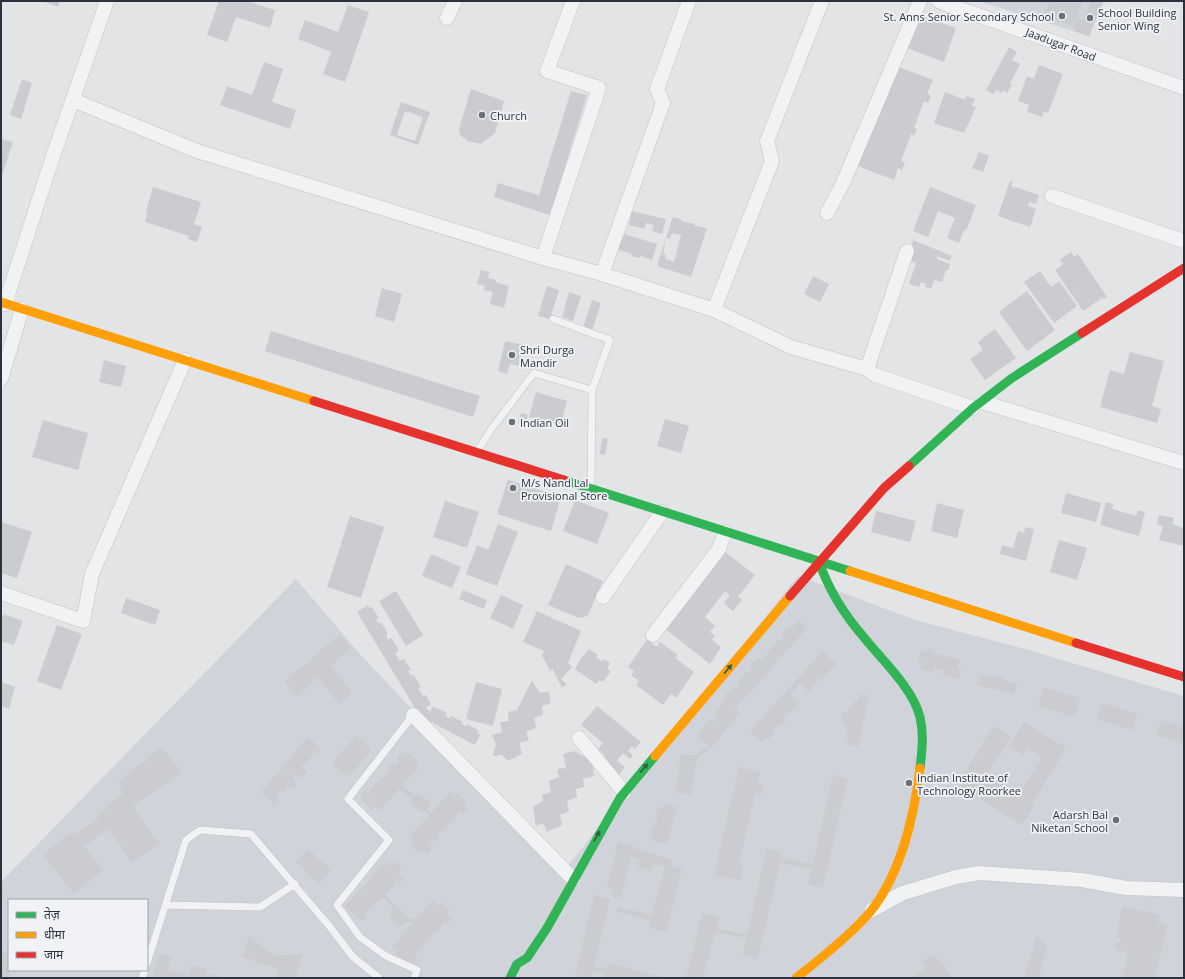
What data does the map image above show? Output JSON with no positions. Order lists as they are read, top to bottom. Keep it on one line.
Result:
{"streets":{"street":["Jaadugar Road"]},"places":["St. Anns Senior Secondary School","School Building Senior Wing","Church","Shri Durga Mandir","Indian Oil","M/s Nand Lal Provisional Store","Indian Institute of Technology Roorkee","Adarsh Bal Niketan School"],"legend":["तेज़","धीमा","जाम"]}
